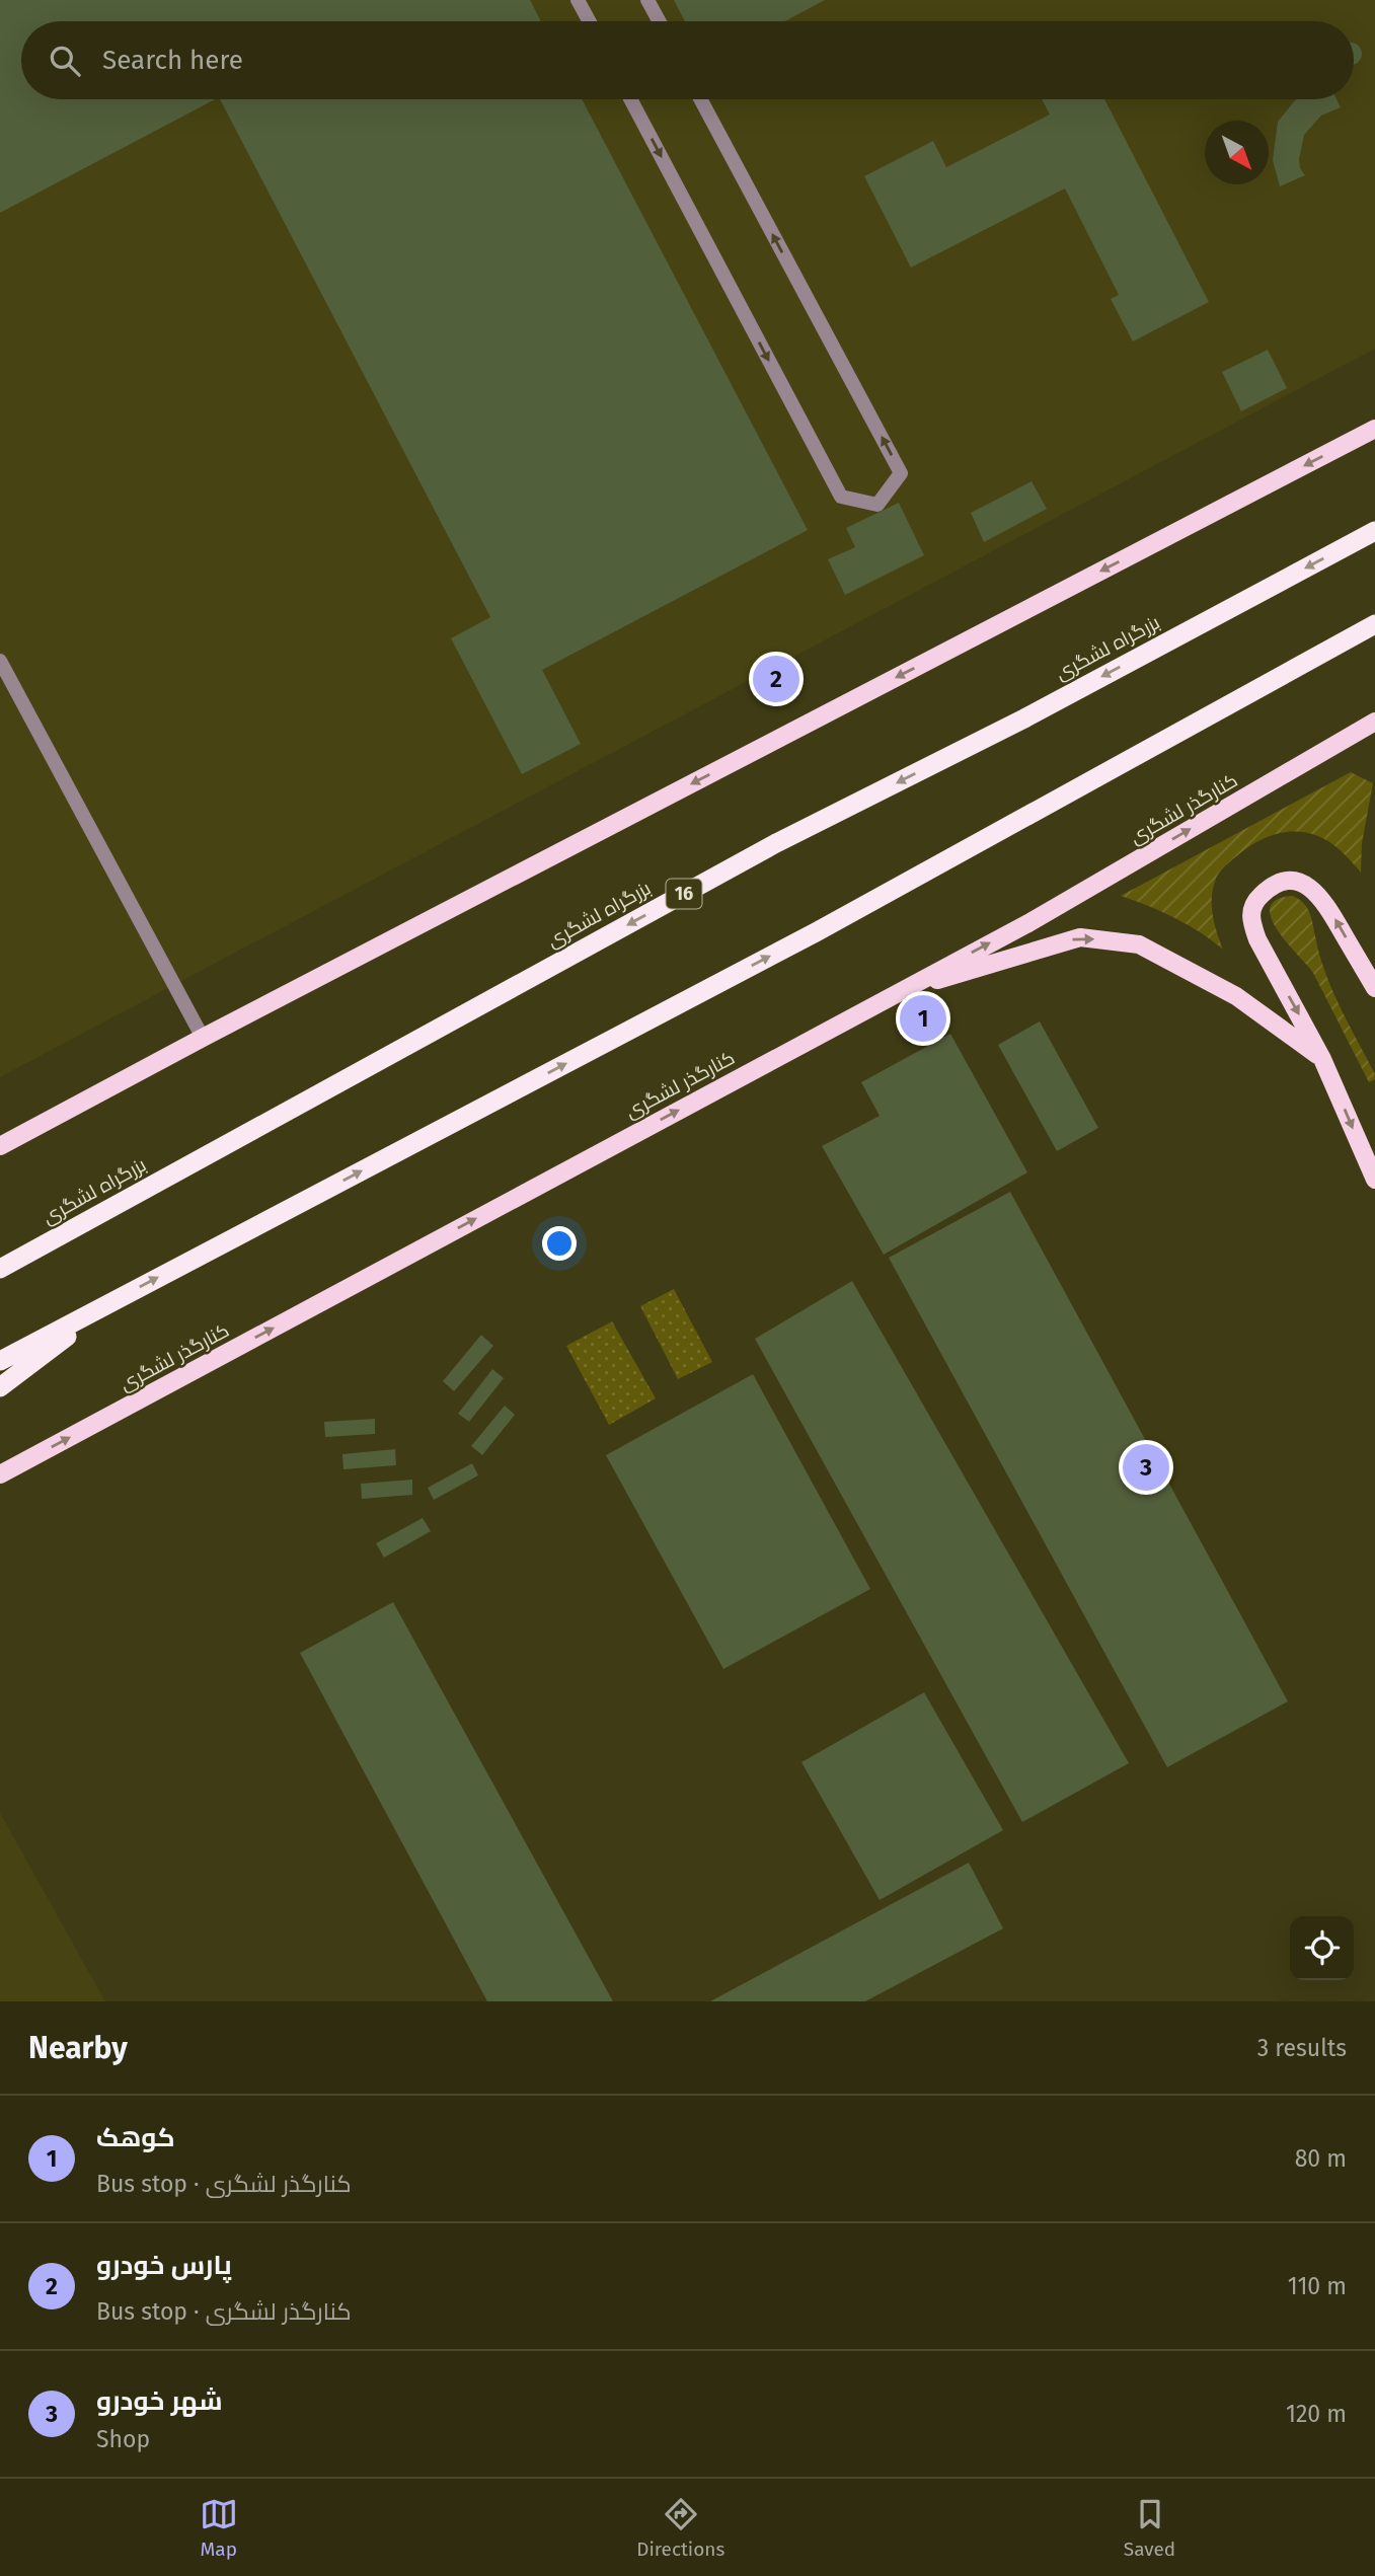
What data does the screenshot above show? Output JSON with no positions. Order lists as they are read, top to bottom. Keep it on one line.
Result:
{"streets":{"highway":["بزرگراه لشگری","16"],"main road":["کنارگذر لشگری"]},"one_way":["کنارگذر لشگری"],"north":"bottom right","page":{"search":"Search here","pins":["2","1","3"],"heading":["Nearby","3 results"],"list":[{"mark":"1","name":"کوهک","note":"Bus stop · کنارگذر لشگری","value":"80 m"},{"mark":"2","name":"پارس خودرو","note":"Bus stop · کنارگذر لشگری","value":"110 m"},{"mark":"3","name":"شهر خودرو","note":"Shop","value":"120 m"}],"nav":["Map","Directions","Saved"]}}
